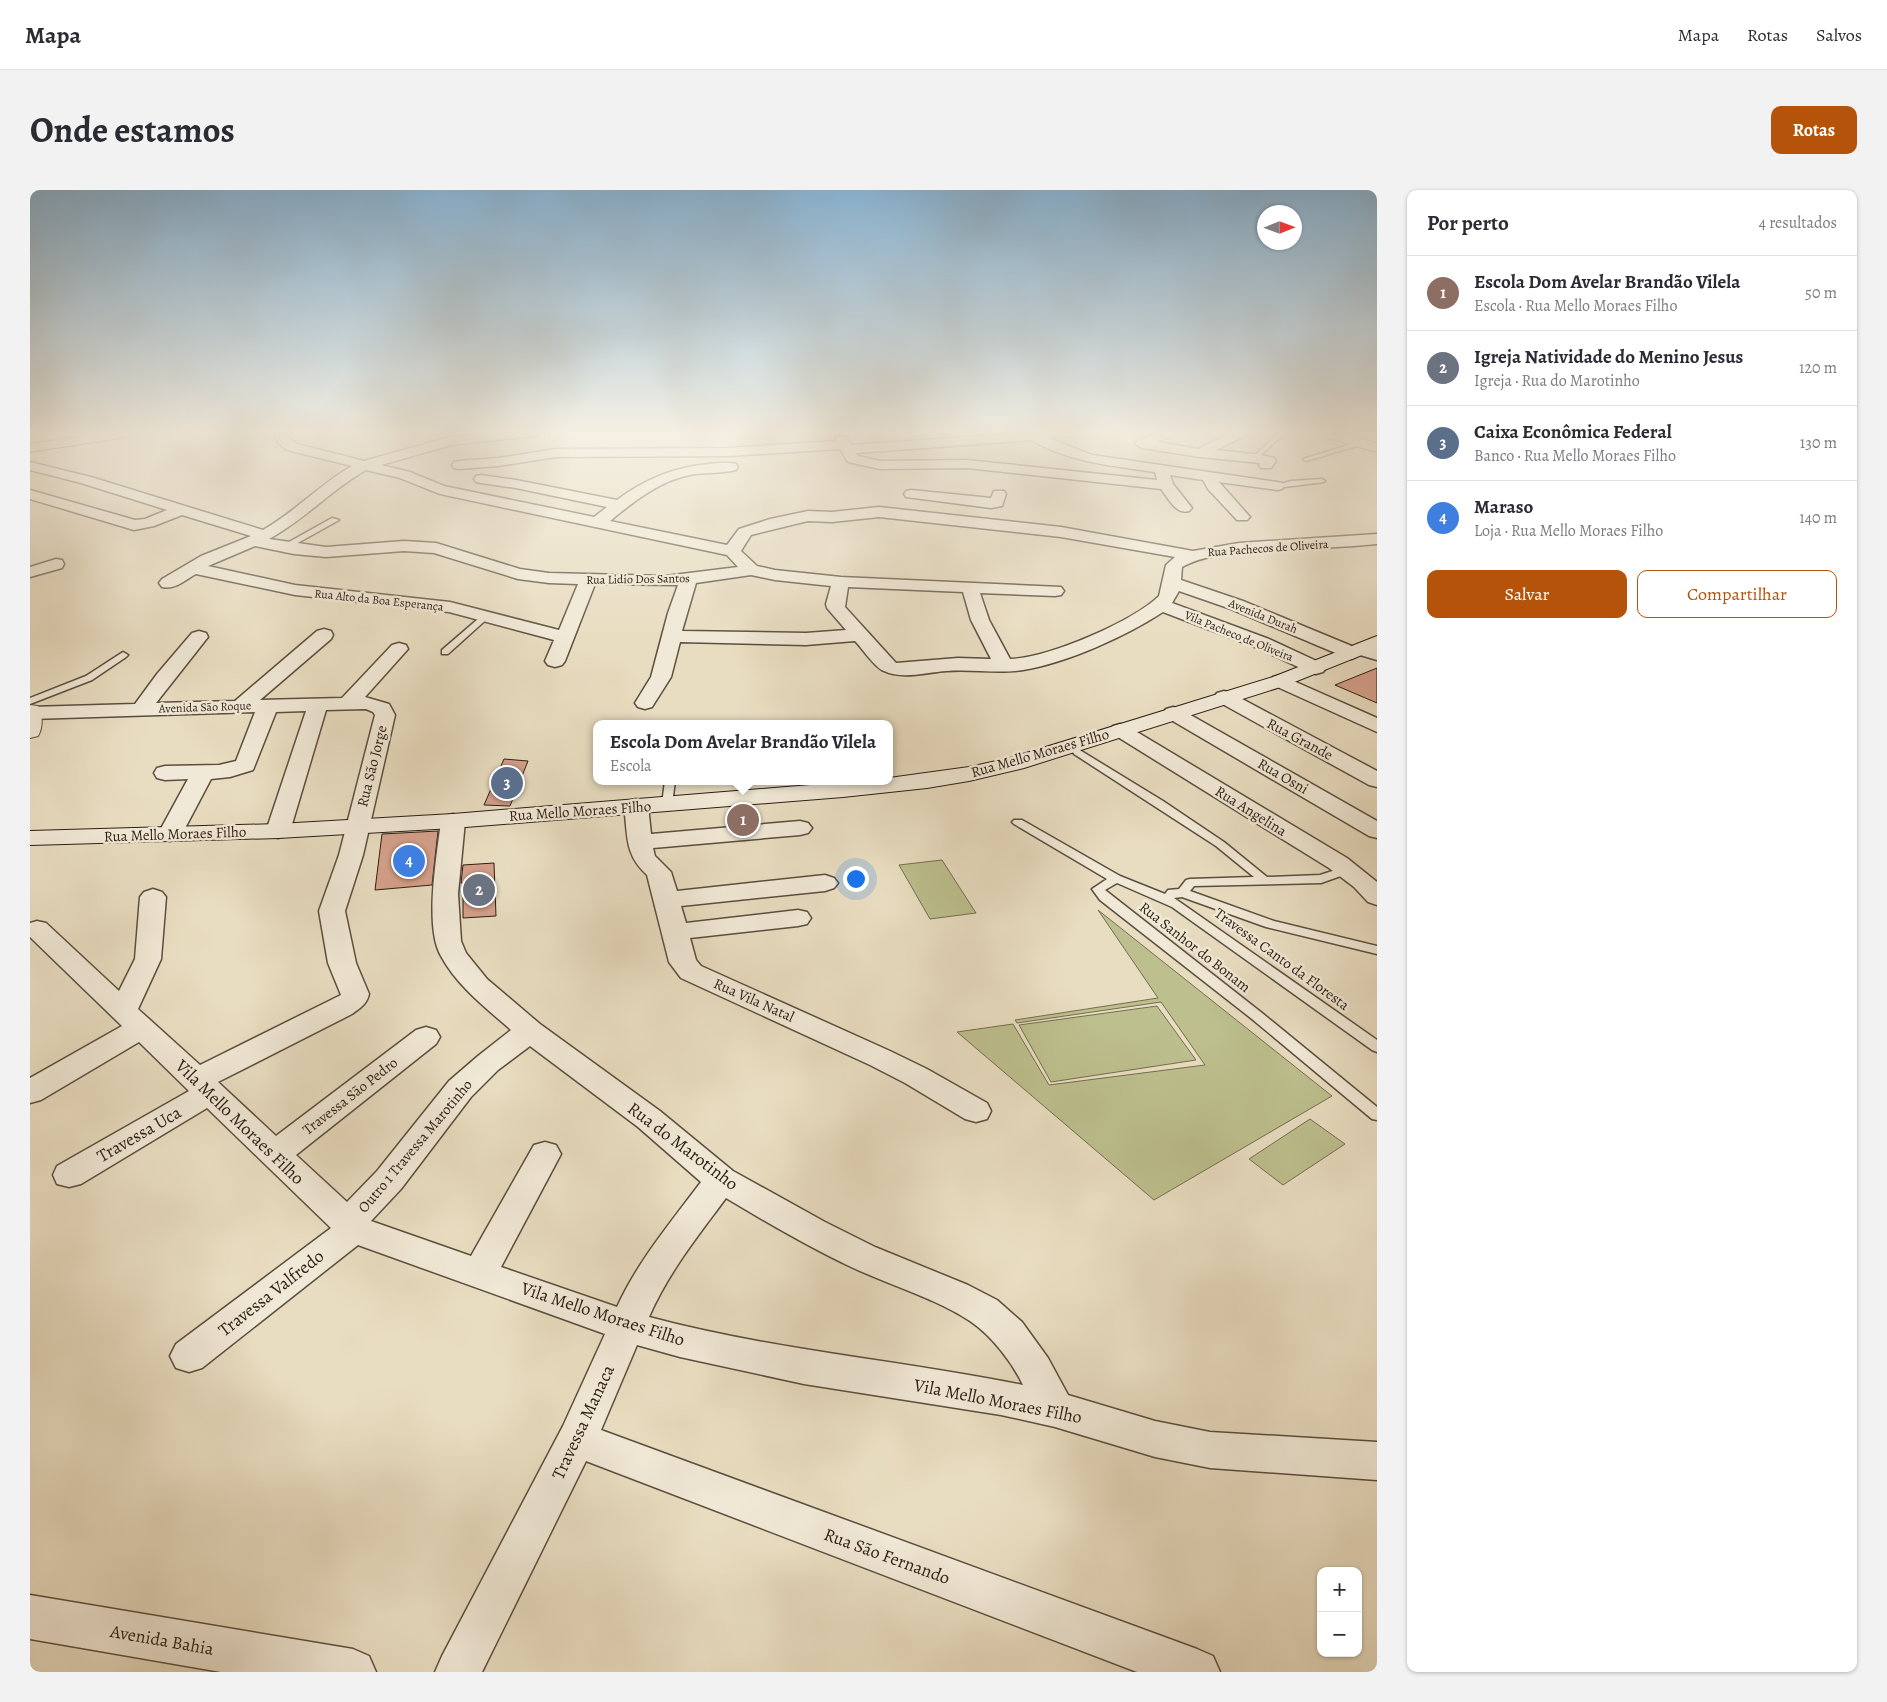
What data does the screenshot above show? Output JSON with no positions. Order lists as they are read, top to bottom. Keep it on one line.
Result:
{"streets":{"main road":["Rua Mello Moraes Filho"],"street":["Rua Pachecos de Oliveira","Rua Lidio Dos Santos","Rua Alto da Boa Esperança","Avenida Durah","Vila Pacheco de Oliveira","Avenida São Roque","Rua Grande","Rua São Jorge","Rua Osni","Rua Angelina","Rua Vila Natal","Travessa São Pedro","Vila Mello Moraes Filho","Travessa Uca","Outro 1 Travessa Marotinho","Rua do Marotinho","Travessa Valfredo","Travessa Manaca","Rua São Fernando","Avenida Bahia"],"lane":["Rua Sanhor do Bonam","Travessa Canto da Floresta"]},"crossings":[["Avenida Durah","Rua Mello Moraes Filho"],["Vila Pacheco de Oliveira","Rua Mello Moraes Filho"],["Avenida São Roque","Rua São Jorge"],["Rua Grande","Rua Mello Moraes Filho"],["Rua Mello Moraes Filho","Rua São Jorge"],["Rua Mello Moraes Filho","Rua Osni"],["Rua Mello Moraes Filho","Rua Angelina"],["Rua Mello Moraes Filho","Rua Vila Natal"],["Rua Mello Moraes Filho","Travessa Uca"],["Rua Mello Moraes Filho","Rua do Marotinho"],["Rua São Jorge","Travessa Uca"],["Rua Angelina","Travessa Canto da Floresta"],["Rua Sanhor do Bonam","Travessa Canto da Floresta"],["Travessa São Pedro","Vila Mello Moraes Filho"],["Vila Mello Moraes Filho","Travessa Uca"],["Vila Mello Moraes Filho","Outro 1 Travessa Marotinho"],["Vila Mello Moraes Filho","Rua do Marotinho"],["Vila Mello Moraes Filho","Travessa Valfredo"],["Vila Mello Moraes Filho","Travessa Manaca"],["Outro 1 Travessa Marotinho","Rua do Marotinho"],["Outro 1 Travessa Marotinho","Travessa Valfredo"],["Rua do Marotinho","Travessa Manaca"],["Travessa Manaca","Rua São Fernando"]],"north":"right","page":{"header":"Mapa","nav":["Mapa","Rotas","Salvos"],"title":"Onde estamos","buttons":["Rotas",["Salvar","Compartilhar"]],"heading":["Por perto","4 resultados"],"list":[{"mark":"1","name":"Escola Dom Avelar Brandão Vilela","note":"Escola · Rua Mello Moraes Filho","value":"50 m"},{"mark":"2","name":"Igreja Natividade do Menino Jesus","note":"Igreja · Rua do Marotinho","value":"120 m"},{"mark":"3","name":"Caixa Econômica Federal","note":"Banco · Rua Mello Moraes Filho","value":"130 m"},{"mark":"4","name":"Maraso","note":"Loja · Rua Mello Moraes Filho","value":"140 m"}],"popup":["Escola Dom Avelar Brandão Vilela","Escola"],"pins":["3","1","4","2"],"map_buttons":["+","−"]}}
